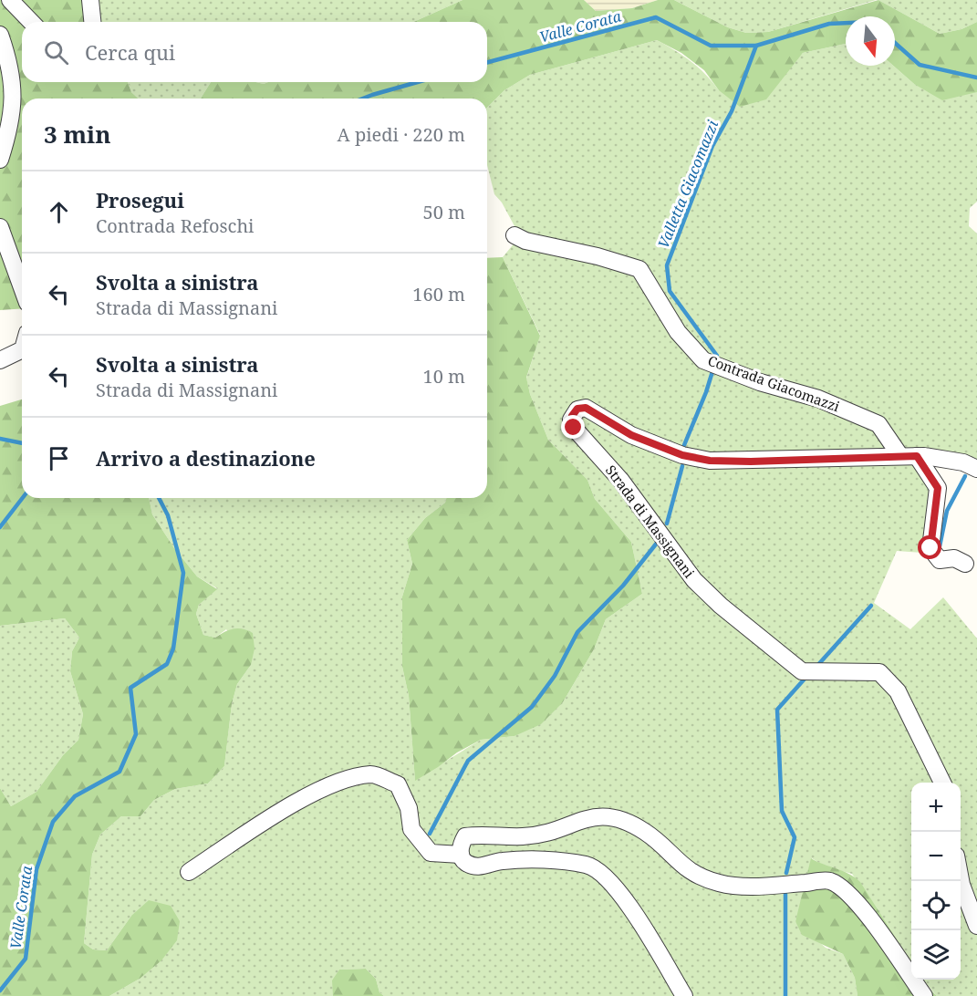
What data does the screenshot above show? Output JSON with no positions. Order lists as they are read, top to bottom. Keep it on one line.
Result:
{"streets":{"street":["Contrada Giacomazzi","Strada di Massignani"]},"crossings":[["Contrada Giacomazzi","Strada di Massignani"]],"water":["Valle Corata","Valletta Giacomazzi"],"north":"bottom","page":{"search":"Cerca qui","heading":["3 min","A piedi · 220 m"],"list":[["Prosegui","Contrada Refoschi","50 m"],["Svolta a sinistra","Strada di Massignani","160 m"],["Svolta a sinistra","Strada di Massignani","10 m"],"Arrivo a destinazione"],"map_buttons":["+","−"]}}
